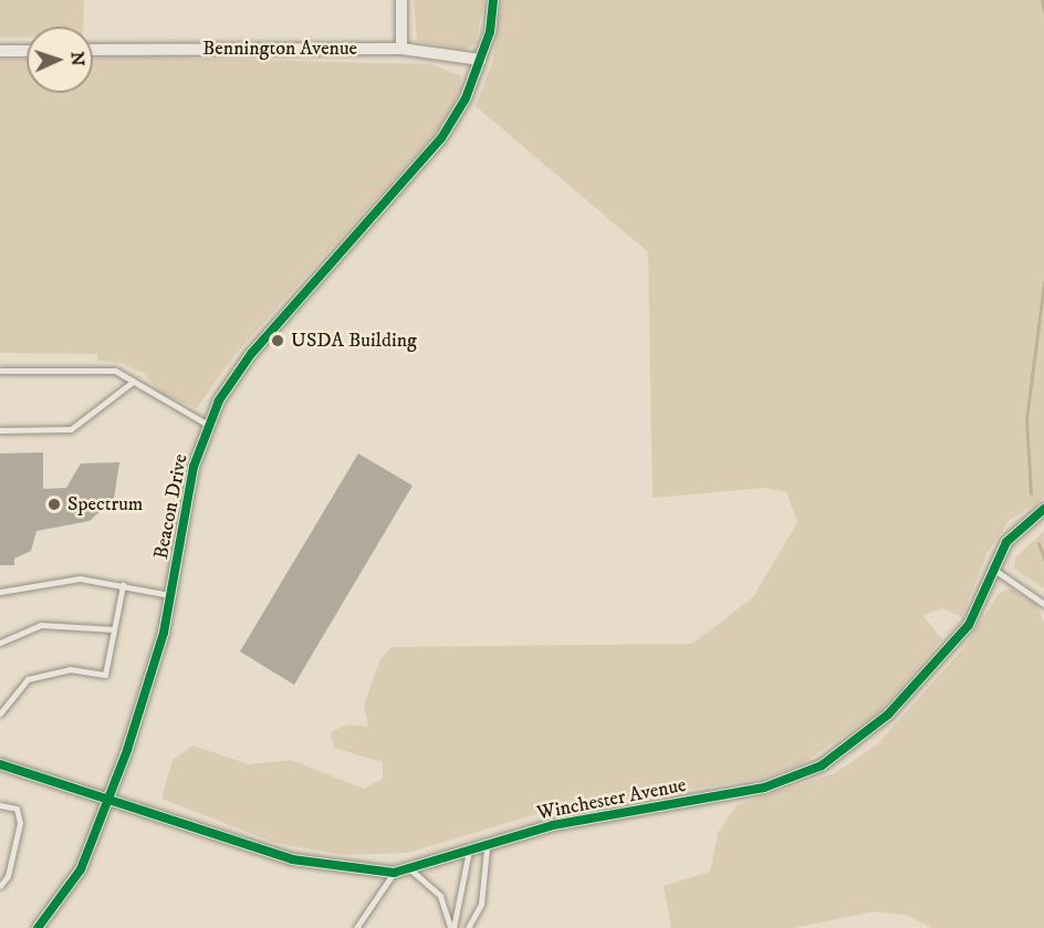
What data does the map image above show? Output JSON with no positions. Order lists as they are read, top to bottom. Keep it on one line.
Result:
{"streets":{"street":["Bennington Avenue","Beacon Drive","Winchester Avenue"]},"crossings":[["Bennington Avenue","Beacon Drive"],["Beacon Drive","Winchester Avenue"]],"places":["USDA Building","Spectrum"],"north":"right"}
